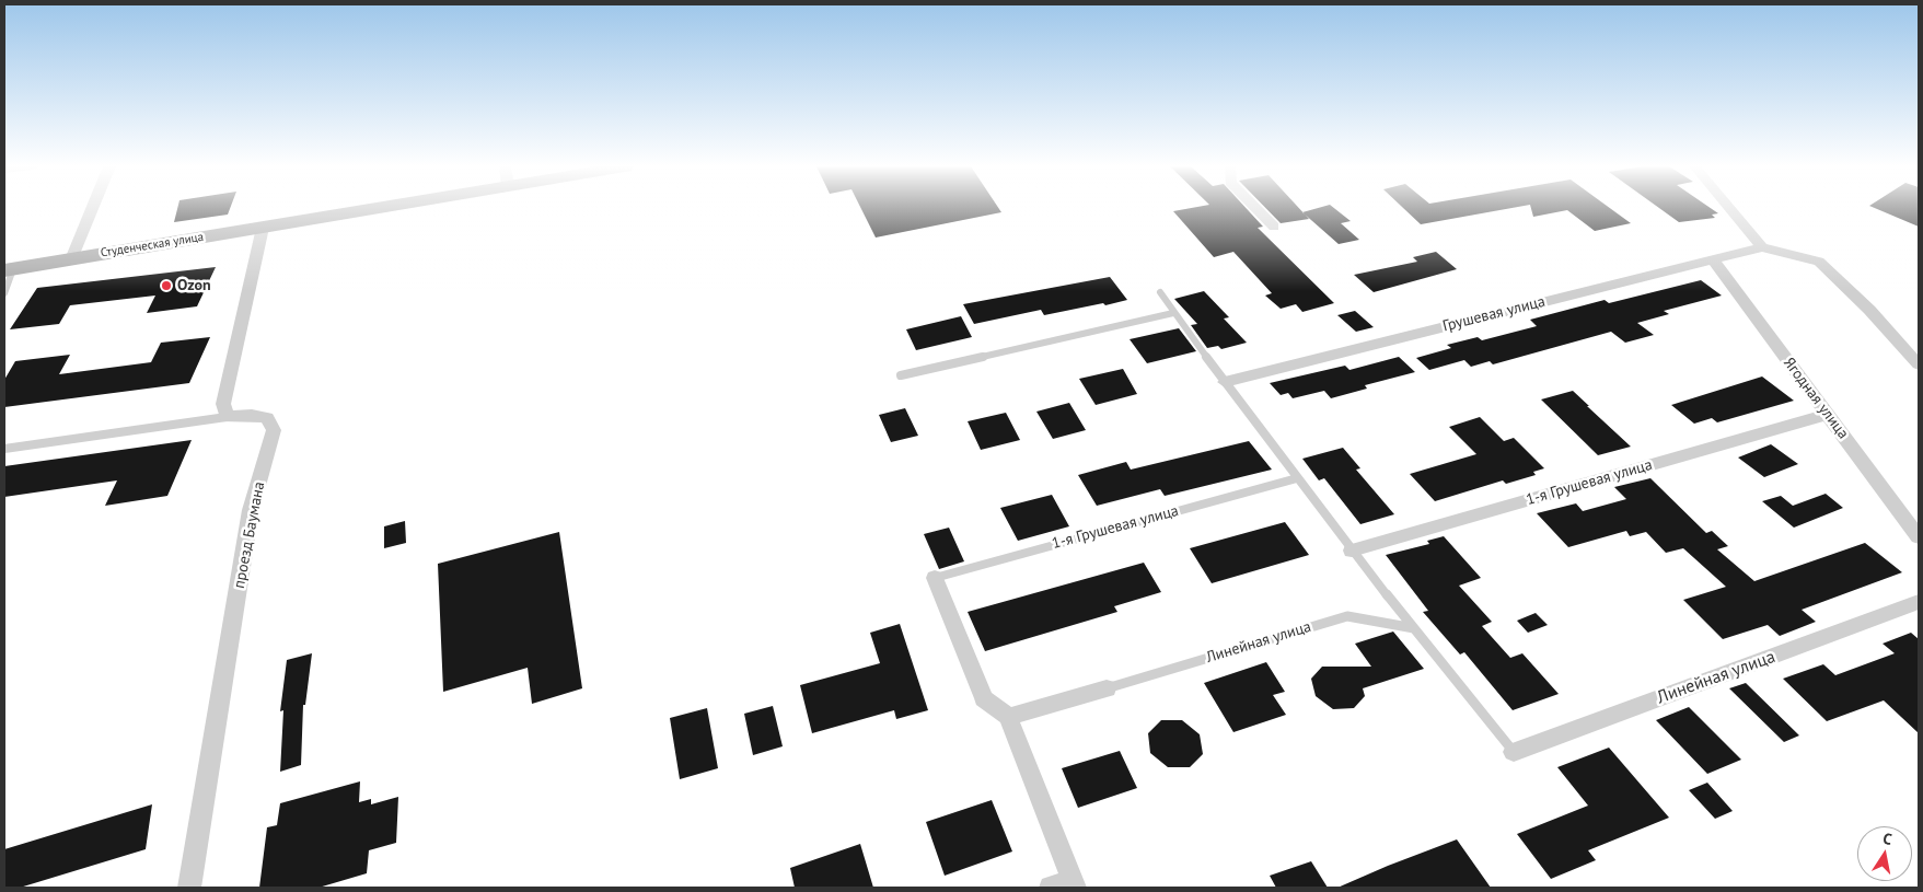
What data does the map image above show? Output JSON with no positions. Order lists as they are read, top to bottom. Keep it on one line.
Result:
{"streets":{"main road":["Студенческая улица"],"street":["Грушевая улица","Ягодная улица","1-я Грушевая улица","проезд Баумана","Линейная улица"]},"crossings":[["Грушевая улица","Ягодная улица"],["Ягодная улица","1-я Грушевая улица"]],"places":["Ozon"],"north":"top"}
